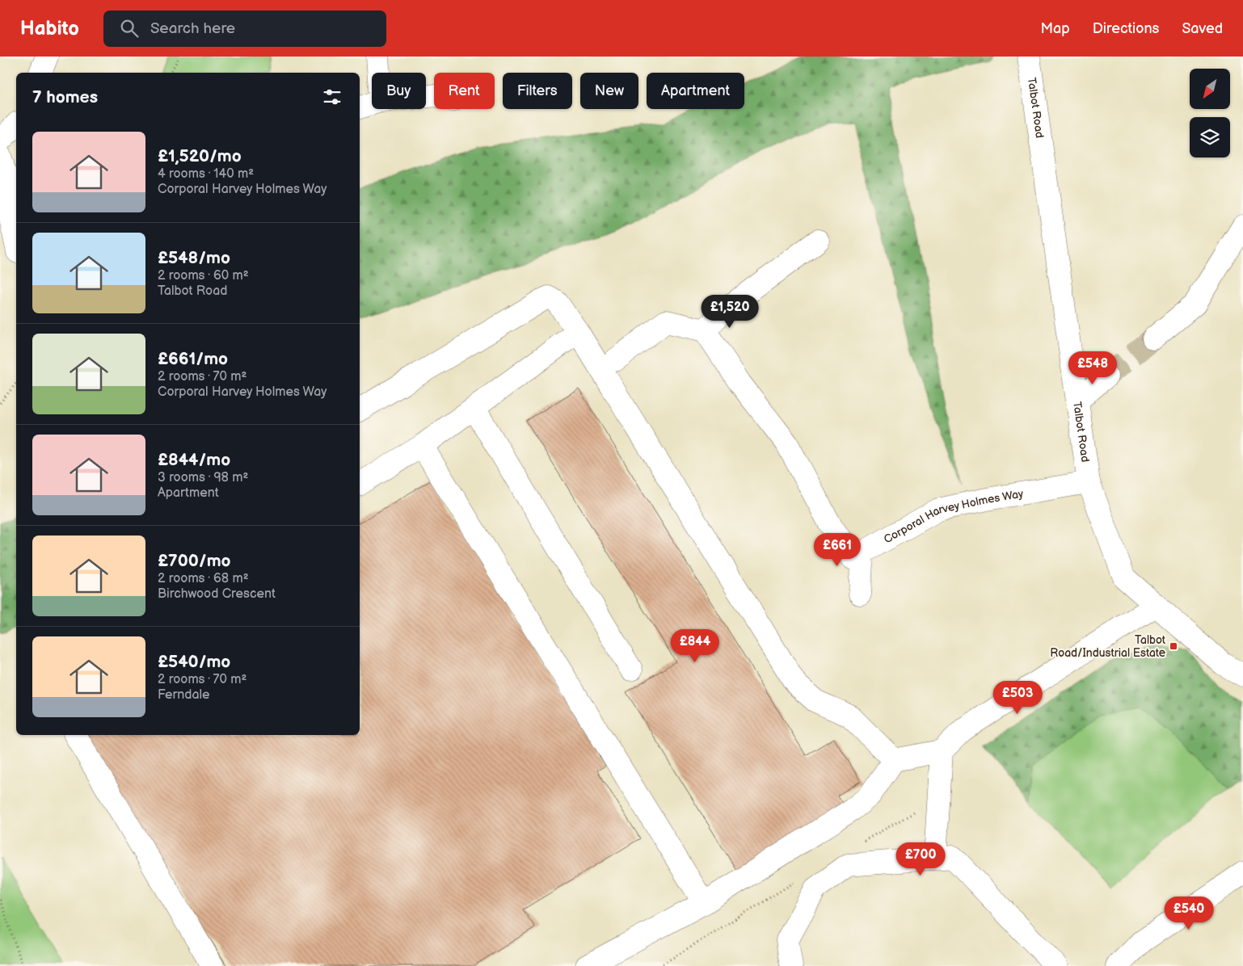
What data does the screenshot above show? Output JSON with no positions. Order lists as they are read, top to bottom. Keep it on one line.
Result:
{"streets":{"street":["Talbot Road","Corporal Harvey Holmes Way"]},"crossings":[["Talbot Road","Corporal Harvey Holmes Way"]],"places":{"transit":["Talbot Road/Industrial Estate"]},"north":"bottom left","page":{"header":"Habito","search":"Search here","nav":["Map","Directions","Saved"],"chip":["Buy","Rent","Filters","New","Apartment"],"heading":"7 homes","list":[{"name":"£1,520/mo","note":"4 rooms · 140 m² · Corporal Harvey Holmes Way"},{"name":"£548/mo","note":"2 rooms · 60 m² · Talbot Road"},{"name":"£661/mo","note":"2 rooms · 70 m² · Corporal Harvey Holmes Way"},{"name":"£844/mo","note":"3 rooms · 98 m² · Apartment"},{"name":"£700/mo","note":"2 rooms · 68 m² · Birchwood Crescent"},{"name":"£540/mo","note":"2 rooms · 70 m² · Ferndale"}],"price":["£1,520","£548","£661","£844","£503","£700","£540"]}}
